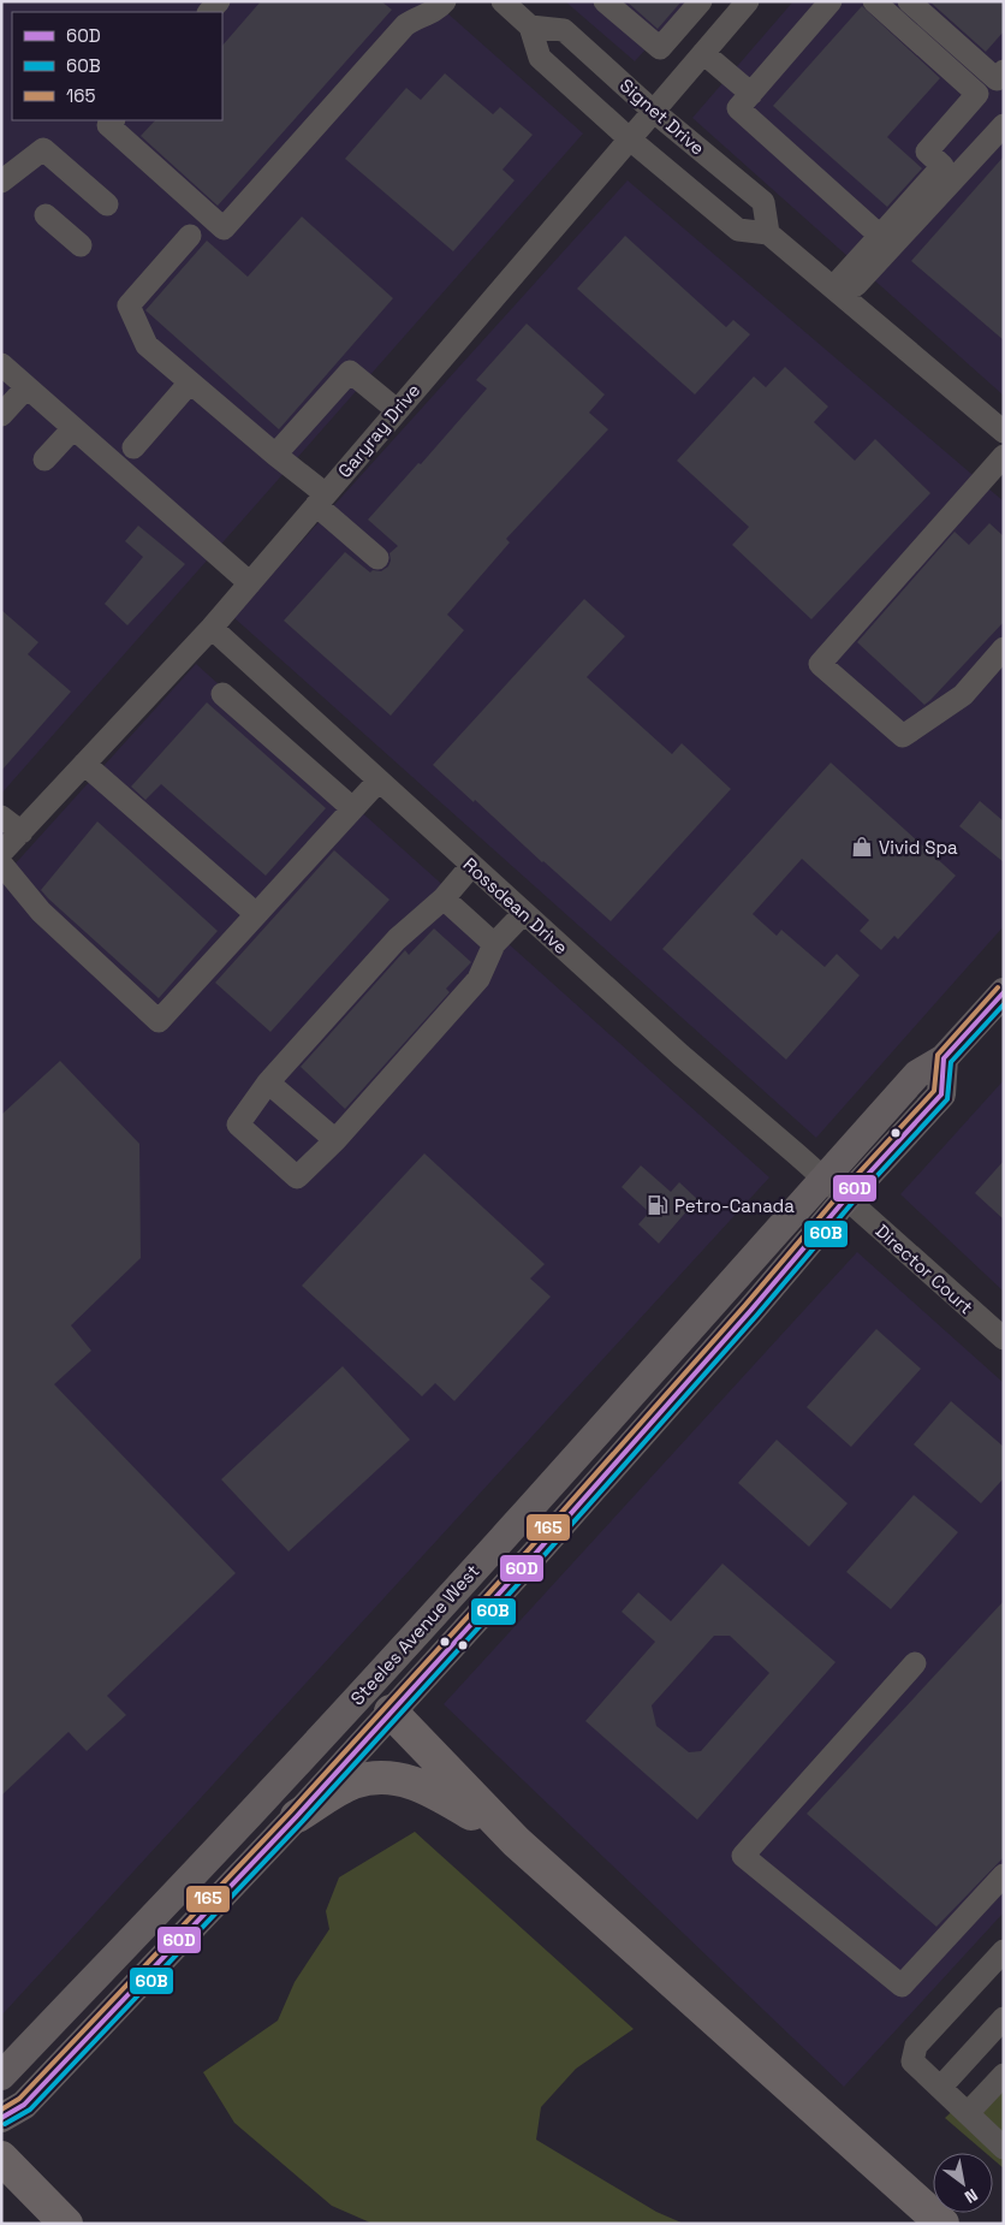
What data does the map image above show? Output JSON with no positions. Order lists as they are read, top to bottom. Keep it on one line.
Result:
{"streets":{"main road":["Steeles Avenue West"],"street":["Signet Drive","Garyray Drive","Rossdean Drive","Director Court"]},"crossings":[["Signet Drive","Garyray Drive"],["Garyray Drive","Rossdean Drive"],["Rossdean Drive","Director Court"],["Rossdean Drive","Steeles Avenue West"],["Director Court","Steeles Avenue West"]],"places":{"shop":["Vivid Spa"],"fuel station":["Petro-Canada"]},"lines":["transit line 165","transit line 60D","transit line 60B"],"legend":["60D","60B","165"],"north":"bottom right"}
